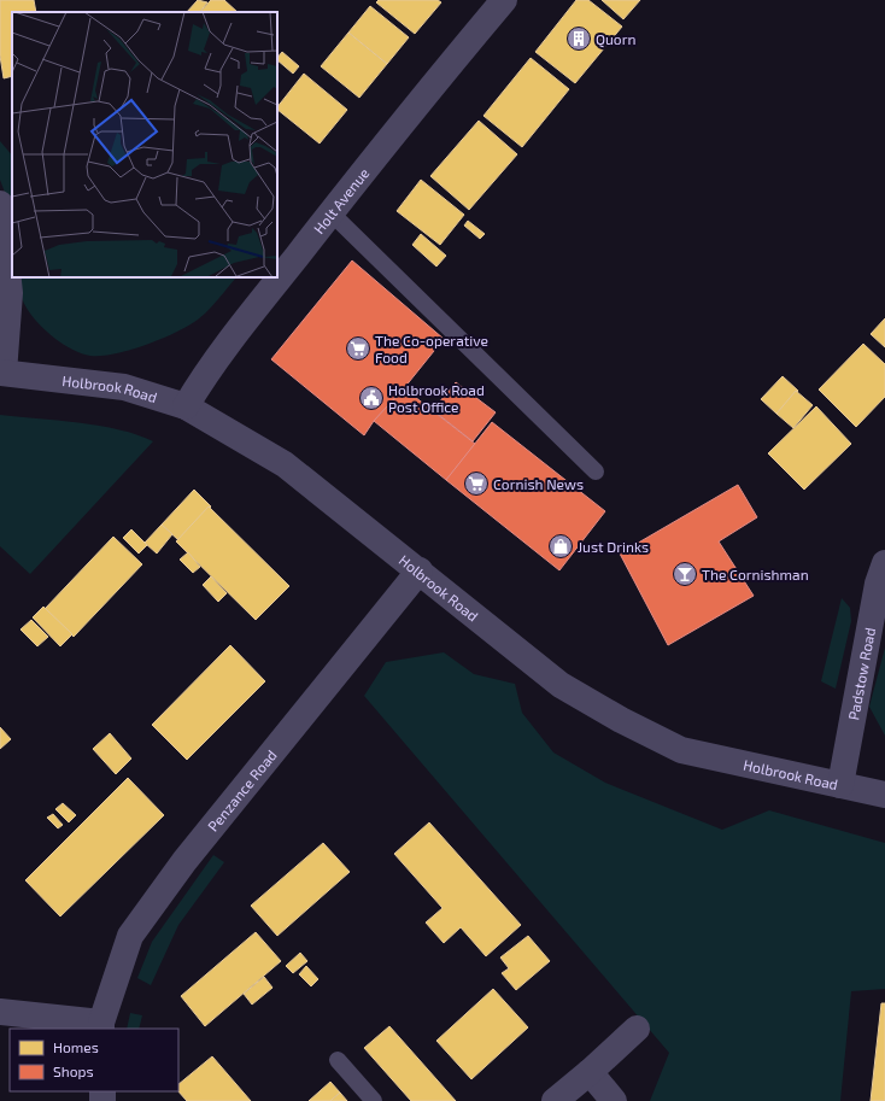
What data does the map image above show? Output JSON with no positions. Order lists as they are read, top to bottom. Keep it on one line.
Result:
{"streets":{"street":["Holt Avenue","Holbrook Road","Padstow Road","Penzance Road"]},"crossings":[["Holt Avenue","Holbrook Road"],["Holbrook Road","Padstow Road"],["Holbrook Road","Penzance Road"]],"places":{"building":["Quorn"],"supermarket":["The Co-operative Food","Cornish News"],"public building":["Holbrook Road Post Office"],"shop":["Just Drinks"],"bar":["The Cornishman"]},"legend":["Homes","Shops"]}
